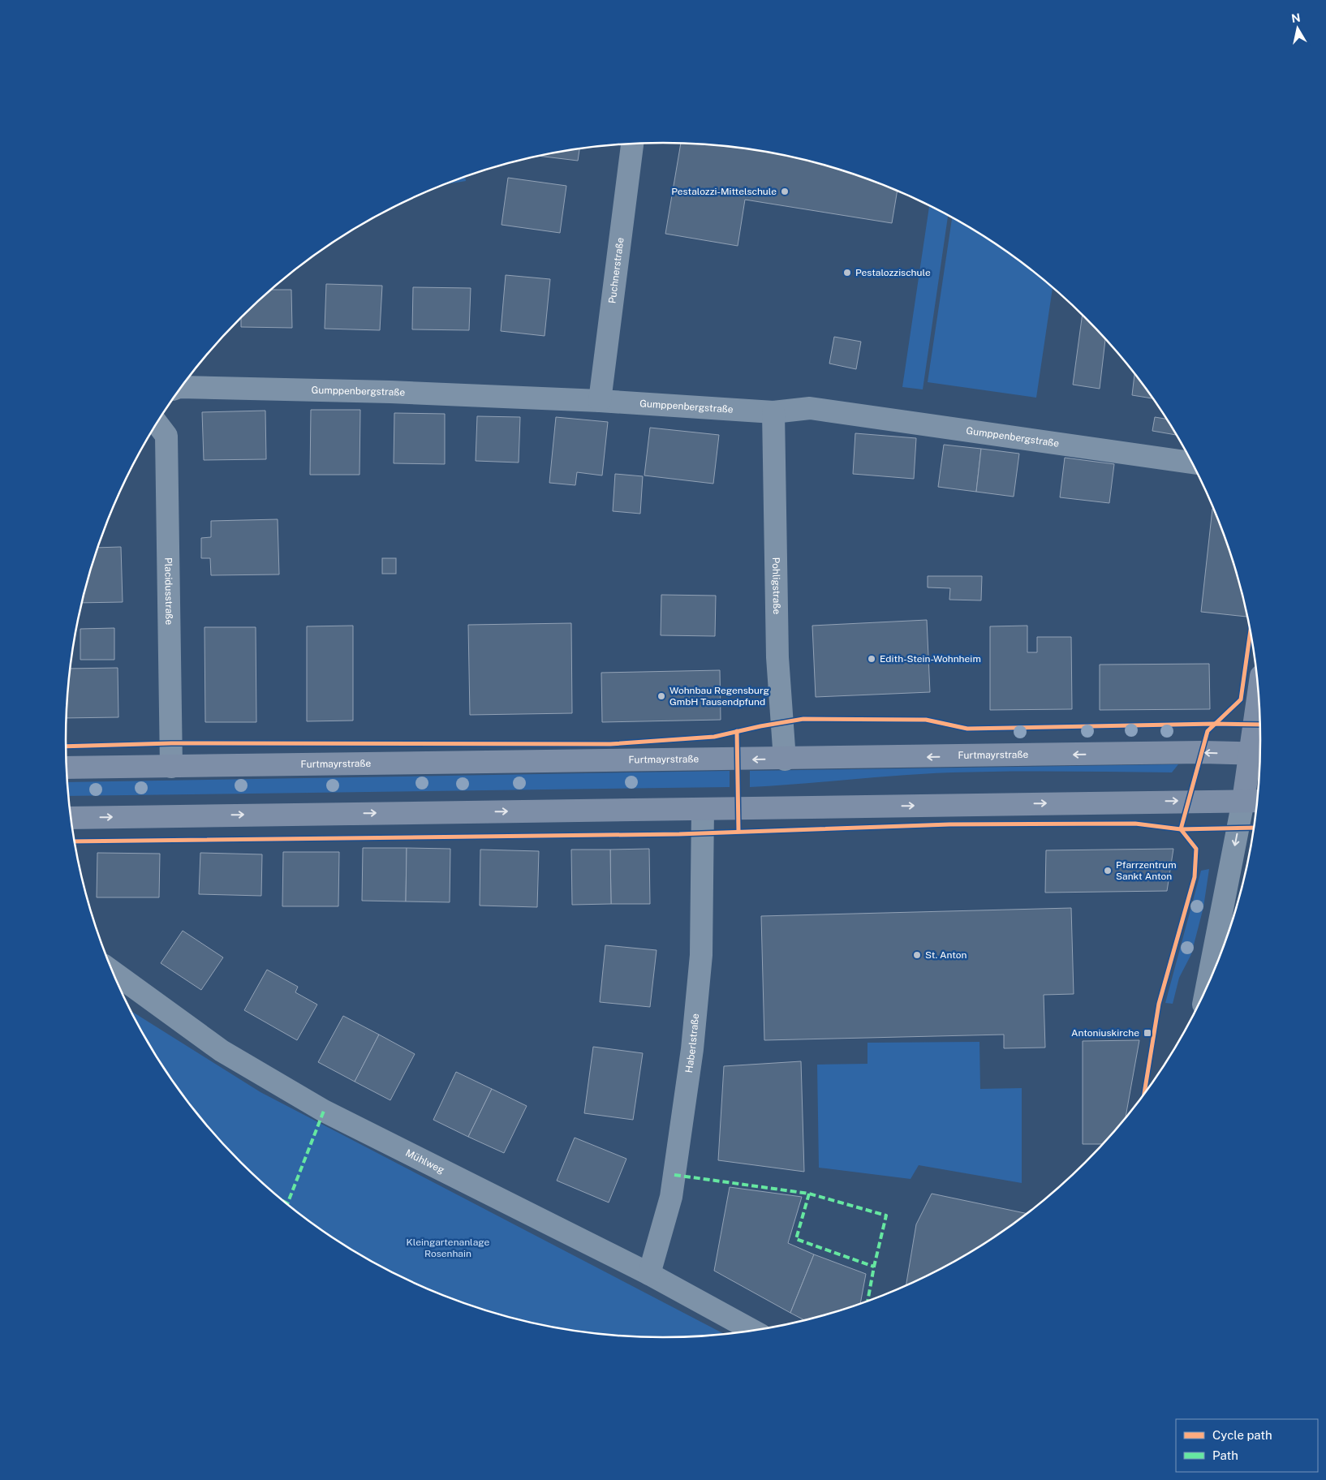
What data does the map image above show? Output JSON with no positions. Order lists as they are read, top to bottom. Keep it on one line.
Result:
{"streets":{"main road":["Furtmayrstraße"],"street":["Puchnerstraße","Gumppenbergstraße","Pohligstraße","Placidusstraße","Haberlstraße","Mühlweg"]},"crossings":[["Puchnerstraße","Gumppenbergstraße"],["Gumppenbergstraße","Pohligstraße"],["Pohligstraße","Furtmayrstraße"],["Placidusstraße","Furtmayrstraße"],["Haberlstraße","Mühlweg"]],"parks":["Kleingartenanlage Rosenhain"],"places":{"other":["Pestalozzi-Mittelschule","Pestalozzischule","Edith-Stein-Wohnheim","Wohnbau Regensburg GmbH Tausendpfund","Pfarrzentrum Sankt Anton","St. Anton"],"transit":["Antoniuskirche"]},"legend":["Cycle path","Path"],"north":"top"}
